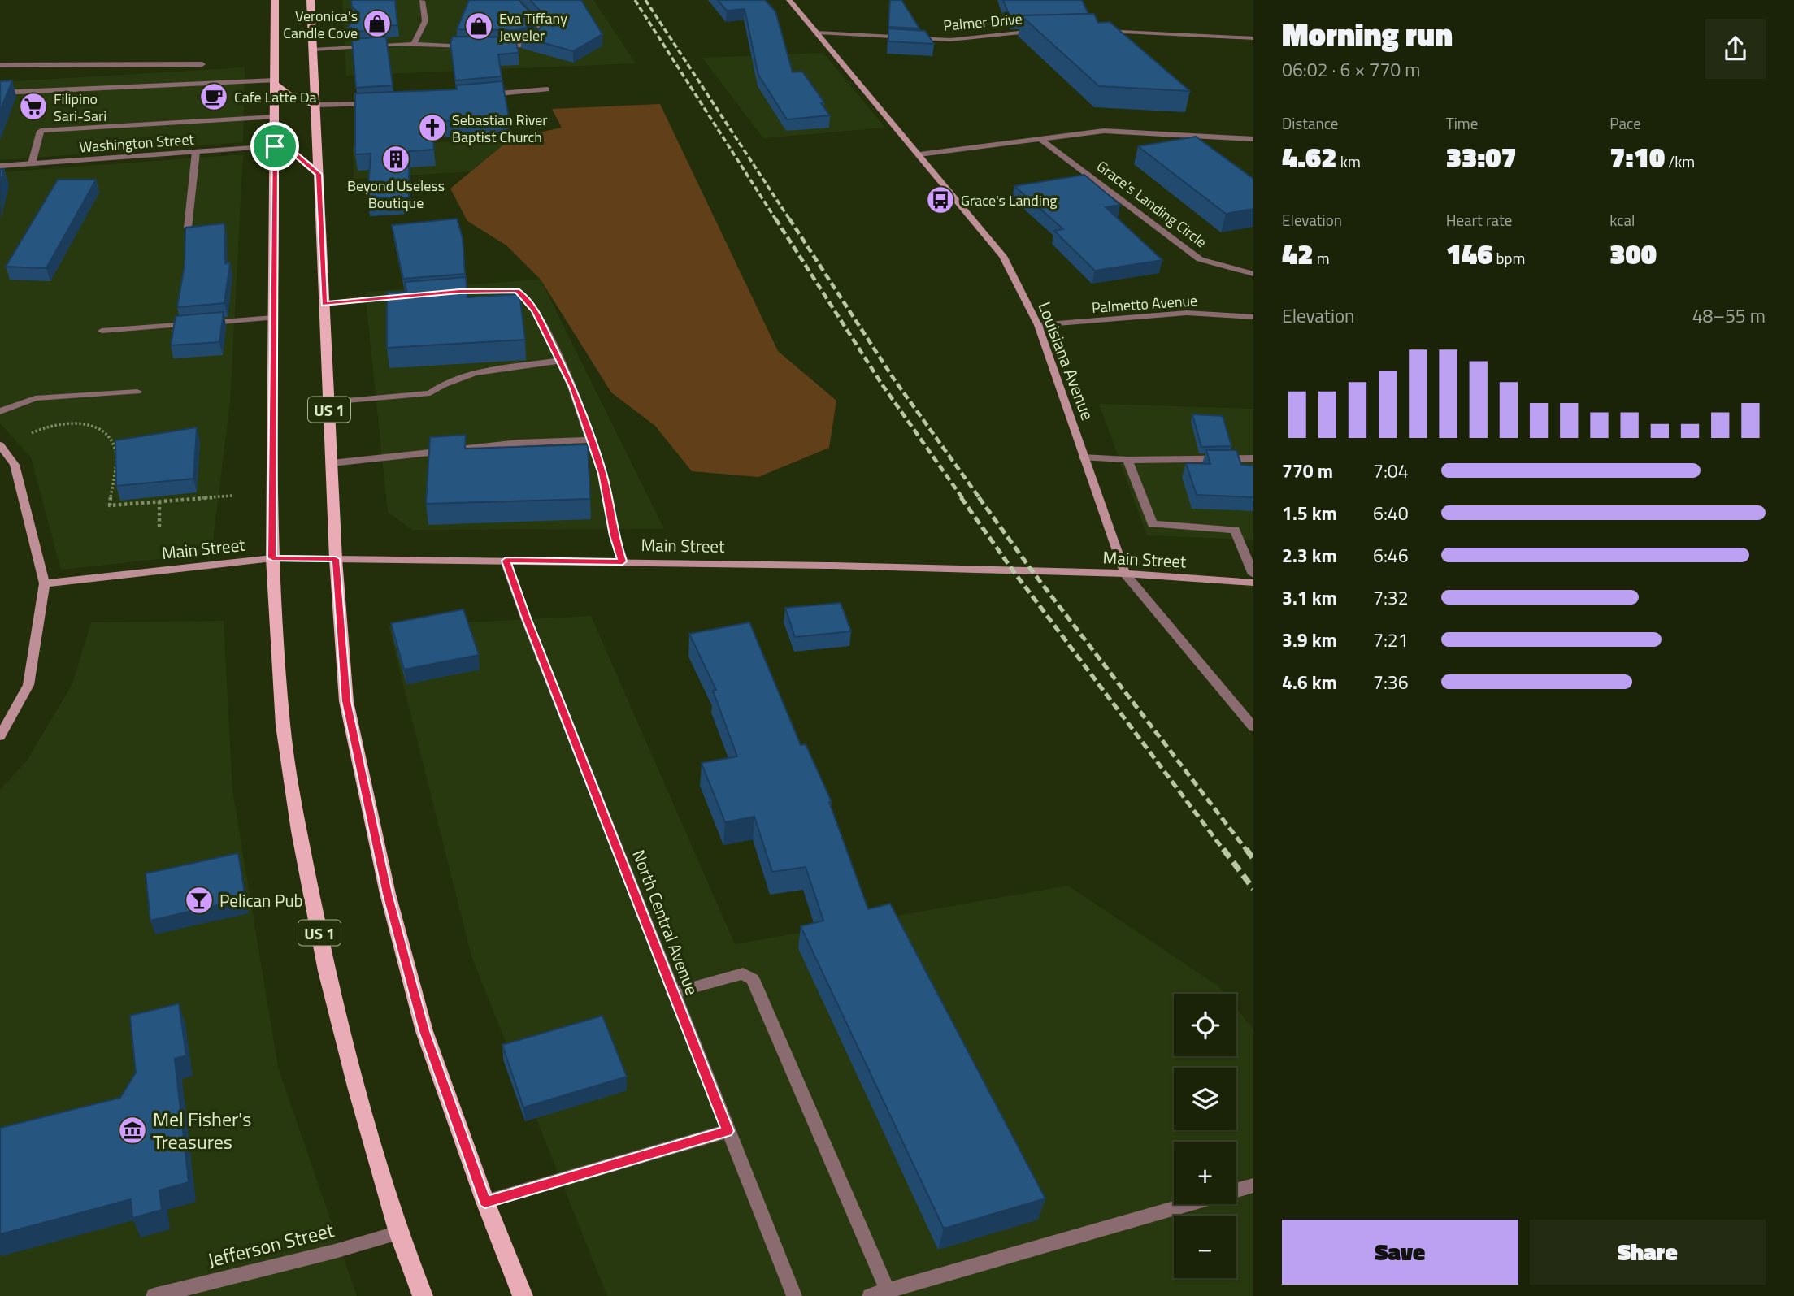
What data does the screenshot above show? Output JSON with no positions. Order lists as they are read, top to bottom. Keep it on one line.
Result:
{"streets":{"main road":["US 1"],"street":["Palmer Drive","Washington Street","Grace's Landing Circle","Palmetto Avenue","Louisiana Avenue","Main Street","North Central Avenue","Jefferson Street"]},"crossings":[["Palmer Drive","Louisiana Avenue"],["Washington Street","US 1"],["Palmetto Avenue","Louisiana Avenue"],["Louisiana Avenue","Main Street"],["US 1","Main Street"],["US 1","Jefferson Street"],["Main Street","North Central Avenue"]],"places":{"shop":["Veronica's Candle Cove","Eva Tiffany Jeweler"],"cafe":["Cafe Latte Da"],"supermarket":["Filipino Sari-Sari"],"church":["Sebastian River Baptist Church"],"building":["Beyond Useless Boutique"],"bus stop":["Grace's Landing"],"bar":["Pelican Pub"],"museum":["Mel Fisher's Treasures"]},"page":{"heading":["Morning run","06:02 · 6 × 770 m"],"stats":[["Distance","4.62 km"],["Time","33:07"],["Pace","7:10 /km"],["Elevation","42 m"],["Heart rate","146 bpm"],["kcal","300"]],"chart":["Elevation","48–55 m"],"list":[{"name":"770 m","note":"7:04"},{"name":"1.5 km","note":"6:40"},{"name":"2.3 km","note":"6:46"},{"name":"3.1 km","note":"7:32"},{"name":"3.9 km","note":"7:21"},{"name":"4.6 km","note":"7:36"}],"map_buttons":["+","−"],"buttons":["Save","Share"]}}
